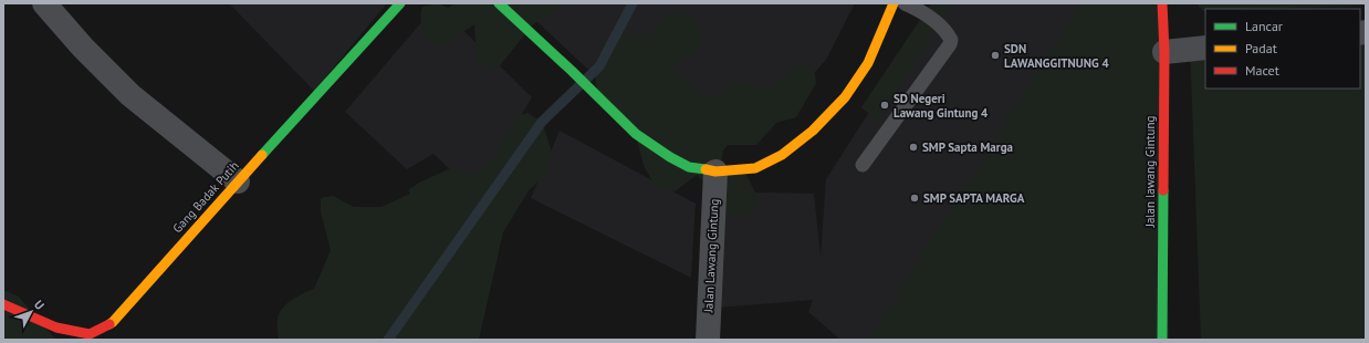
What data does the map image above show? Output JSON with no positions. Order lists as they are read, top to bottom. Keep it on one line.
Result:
{"streets":{"street":["Jalan lawang Gintung","Gang Badak Putih","Jalan Lawang Gintung"]},"places":["SDN LAWANGGITNUNG 4","SD Negeri Lawang Gintung 4","SMP Sapta Marga","SMP SAPTA MARGA"],"legend":["Lancar","Padat","Macet"],"north":"top right"}
